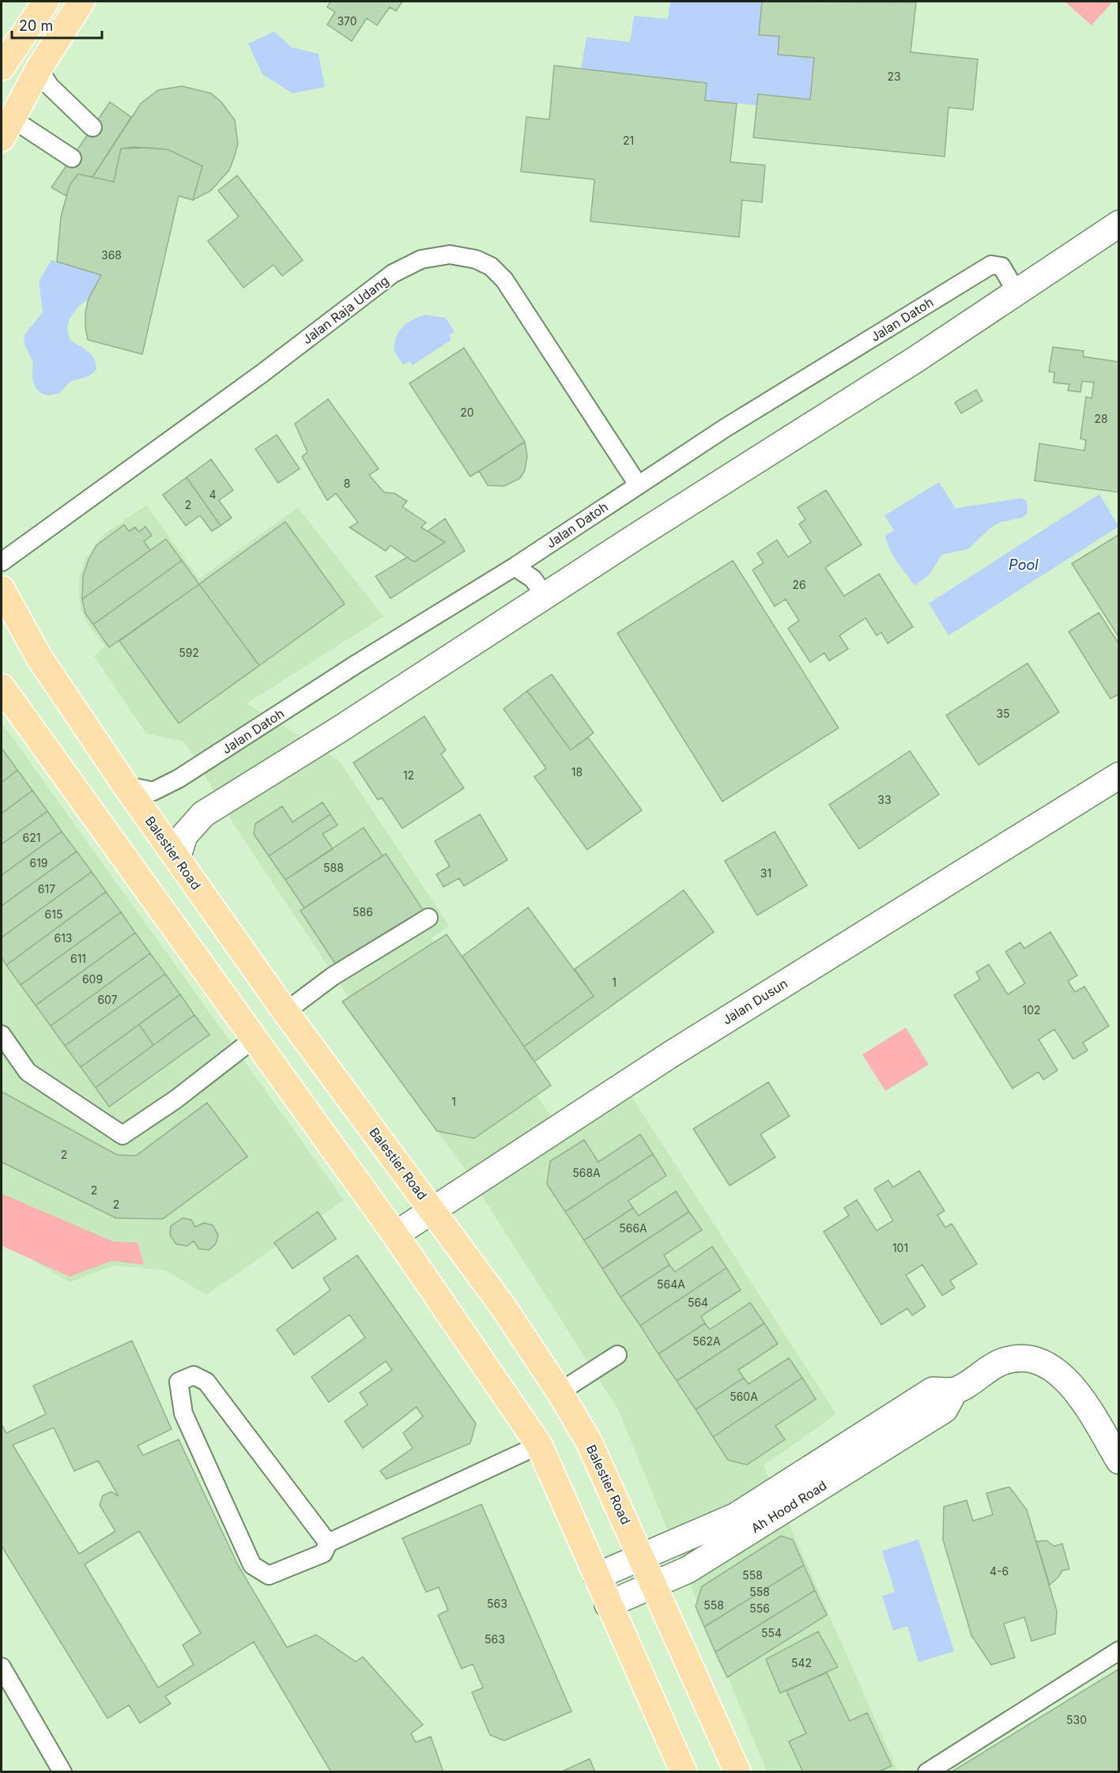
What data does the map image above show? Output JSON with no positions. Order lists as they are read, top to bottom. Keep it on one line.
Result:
{"streets":{"main road":["Balestier Road"],"street":["Jalan Dusun","Ah Hood Road"],"lane":["Jalan Raja Udang","Jalan Datoh"]},"crossings":[["Jalan Raja Udang","Jalan Datoh"],["Jalan Datoh","Balestier Road"],["Balestier Road","Jalan Dusun"],["Balestier Road","Ah Hood Road"]],"water":["Pool"],"house_numbers":["370","23","21","368","20","28","8","4","2","26","592","35","18","12","33","621","619","588","31","617","586","615","613","611","609","1","607","102","1","2","568A","2","2","566A","101","564A","564","562A","560A","4-6","558","558","563","558","556","554","563","542","530"],"scale_bar":"20 m"}
